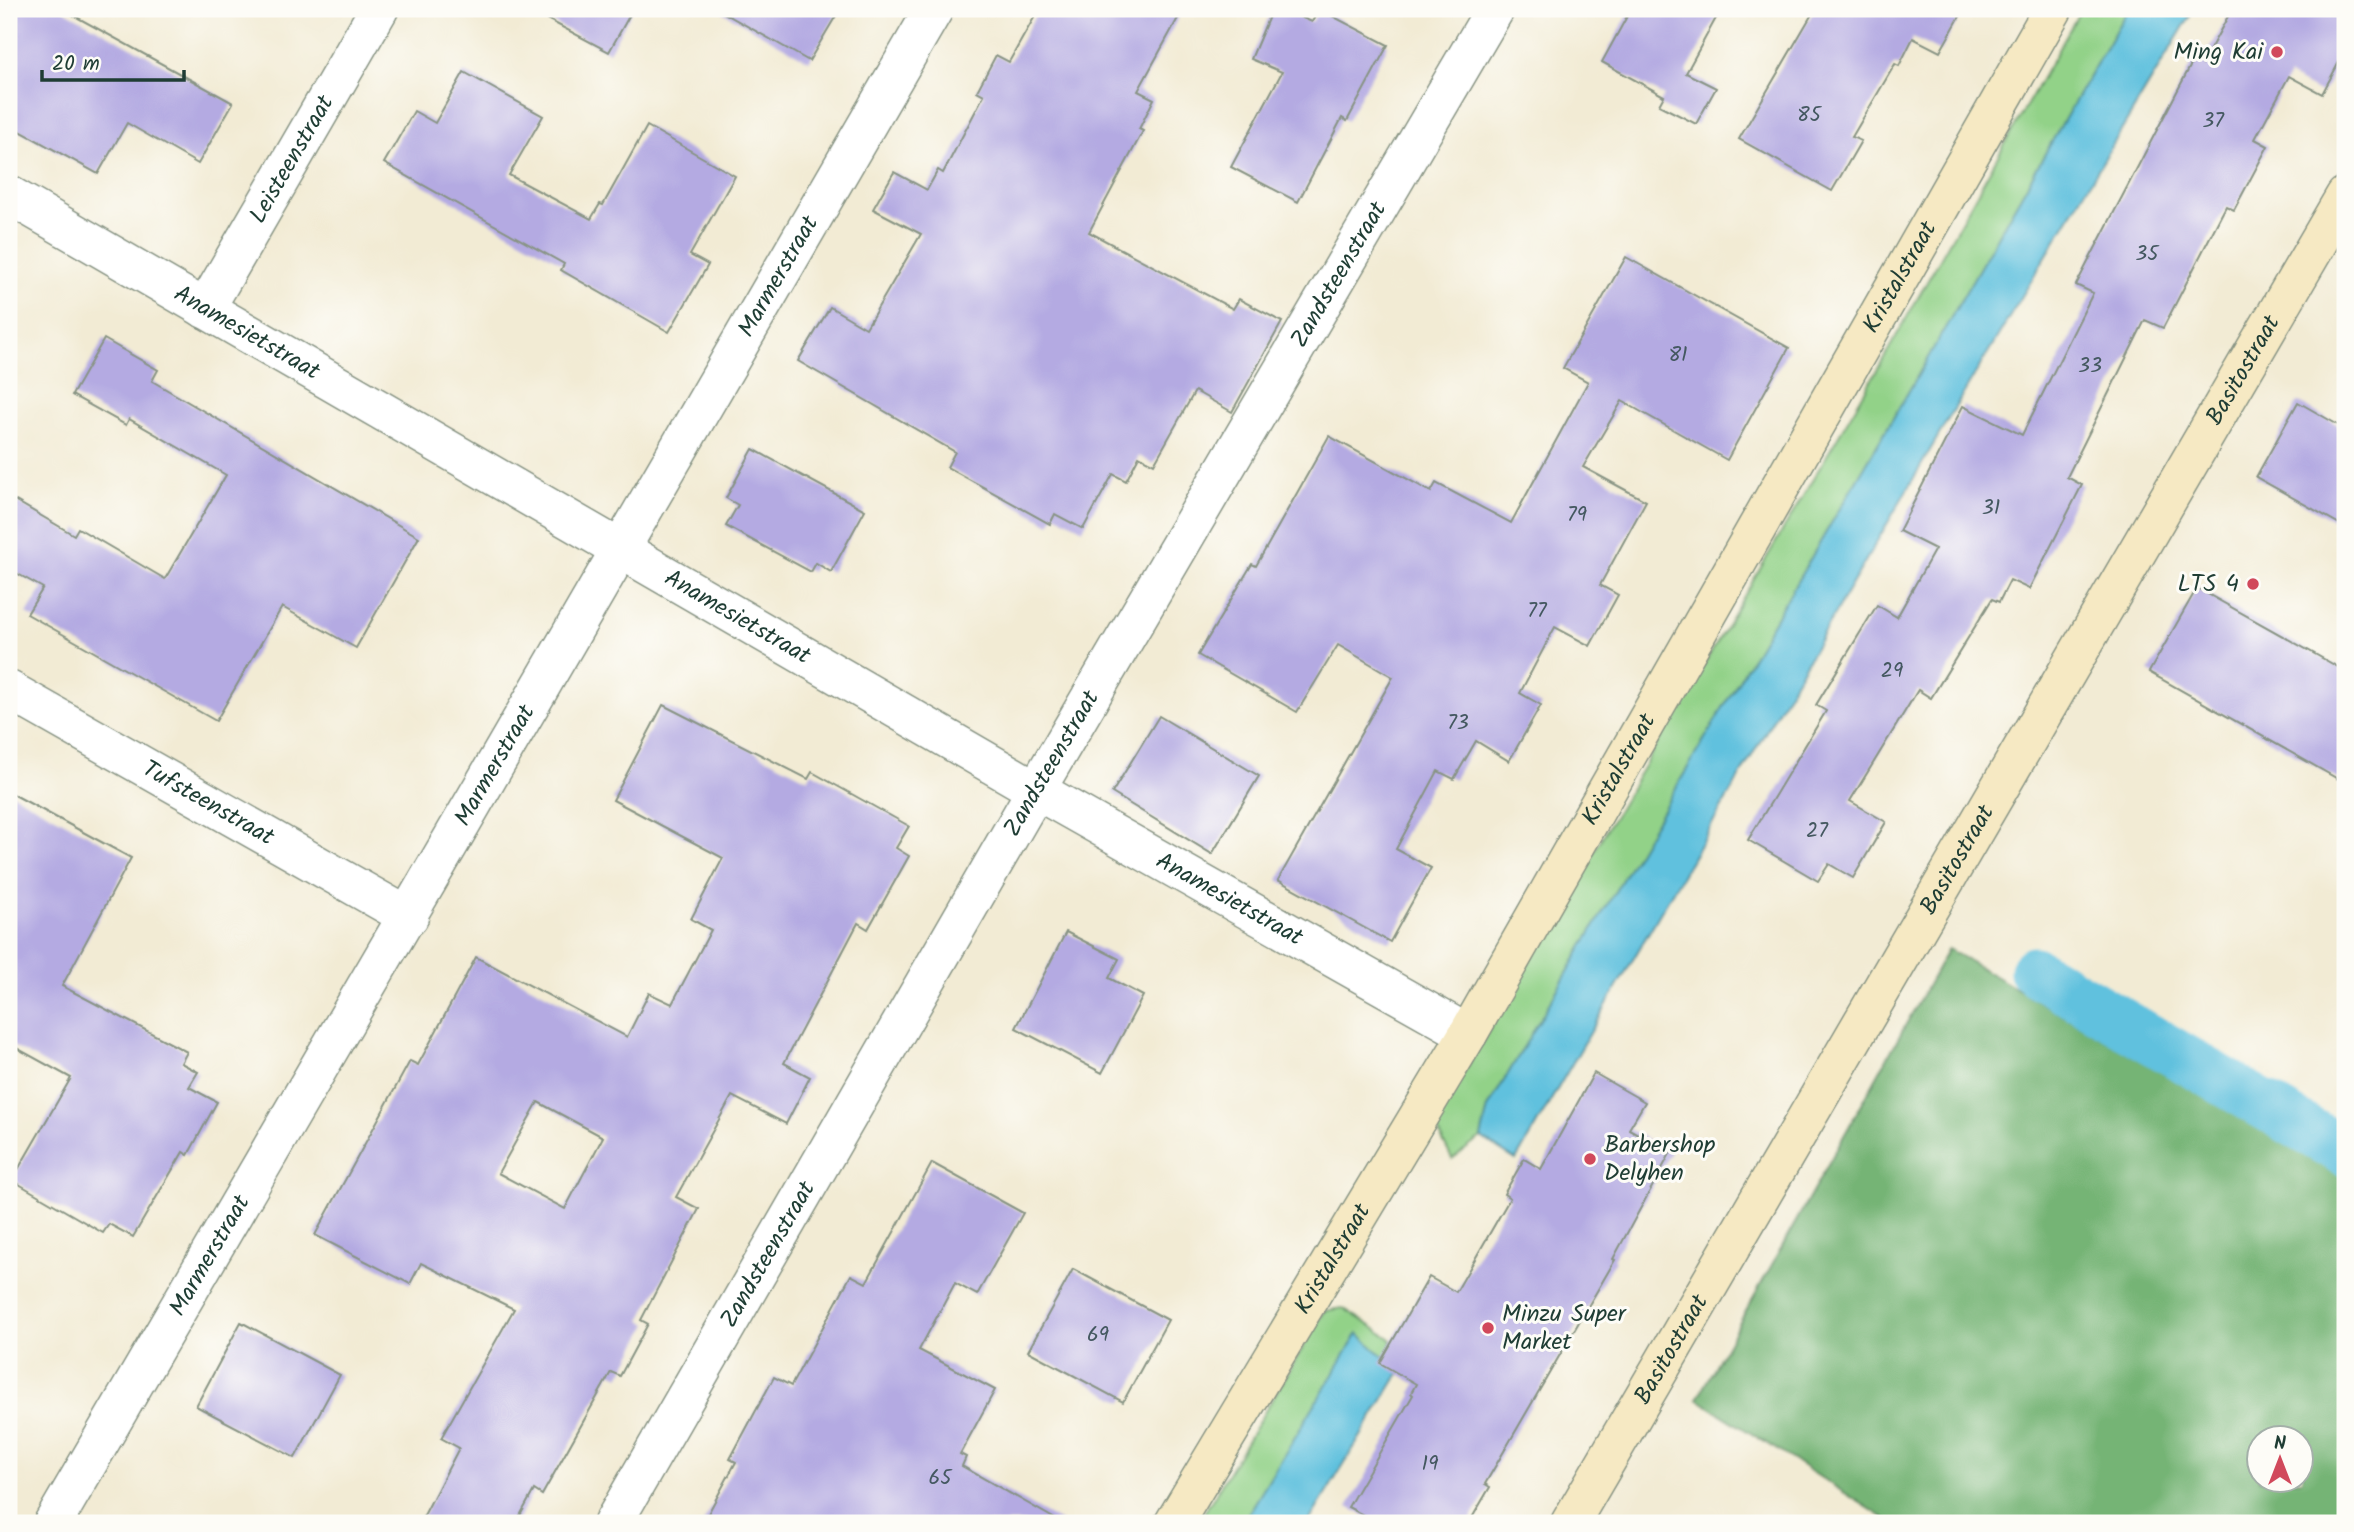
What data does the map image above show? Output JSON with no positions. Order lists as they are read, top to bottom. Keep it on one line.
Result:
{"streets":{"street":["Leisteenstraat","Zandsteenstraat","Marmerstraat","Kristalstraat","Anamesietstraat","Basitostraat","Tufsteenstraat"]},"crossings":[["Leisteenstraat","Anamesietstraat"],["Zandsteenstraat","Anamesietstraat"],["Marmerstraat","Anamesietstraat"],["Marmerstraat","Tufsteenstraat"],["Kristalstraat","Anamesietstraat"]],"places":["Ming Kai","LTS 4","Barbershop Delyhen","Minzu Super Market"],"house_numbers":["85","37","35","81","33","31","79","77","29","73","27","69","19","65"],"scale_bar":"20 m","north":"top"}
